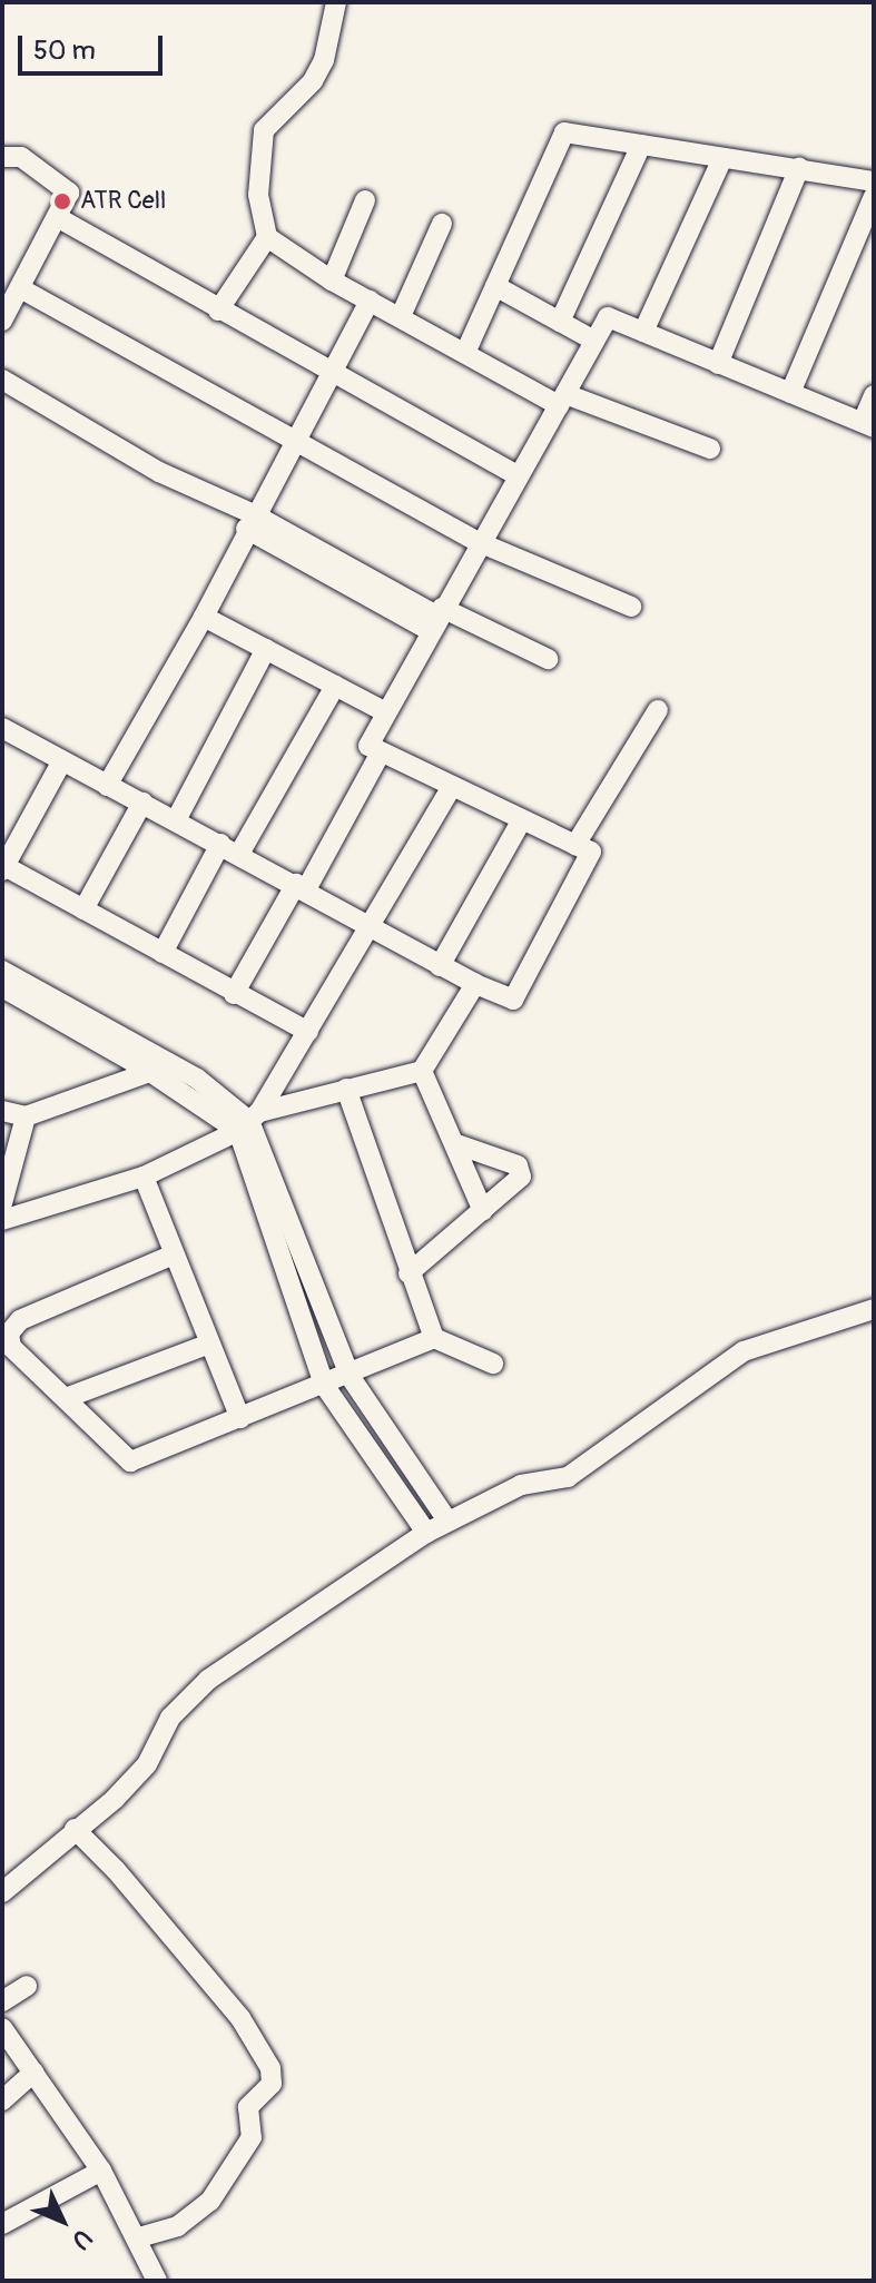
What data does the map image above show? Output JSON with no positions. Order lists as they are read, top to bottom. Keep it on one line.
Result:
{"places":["ATR Cell"],"scale_bar":"50 m","north":"bottom right"}
